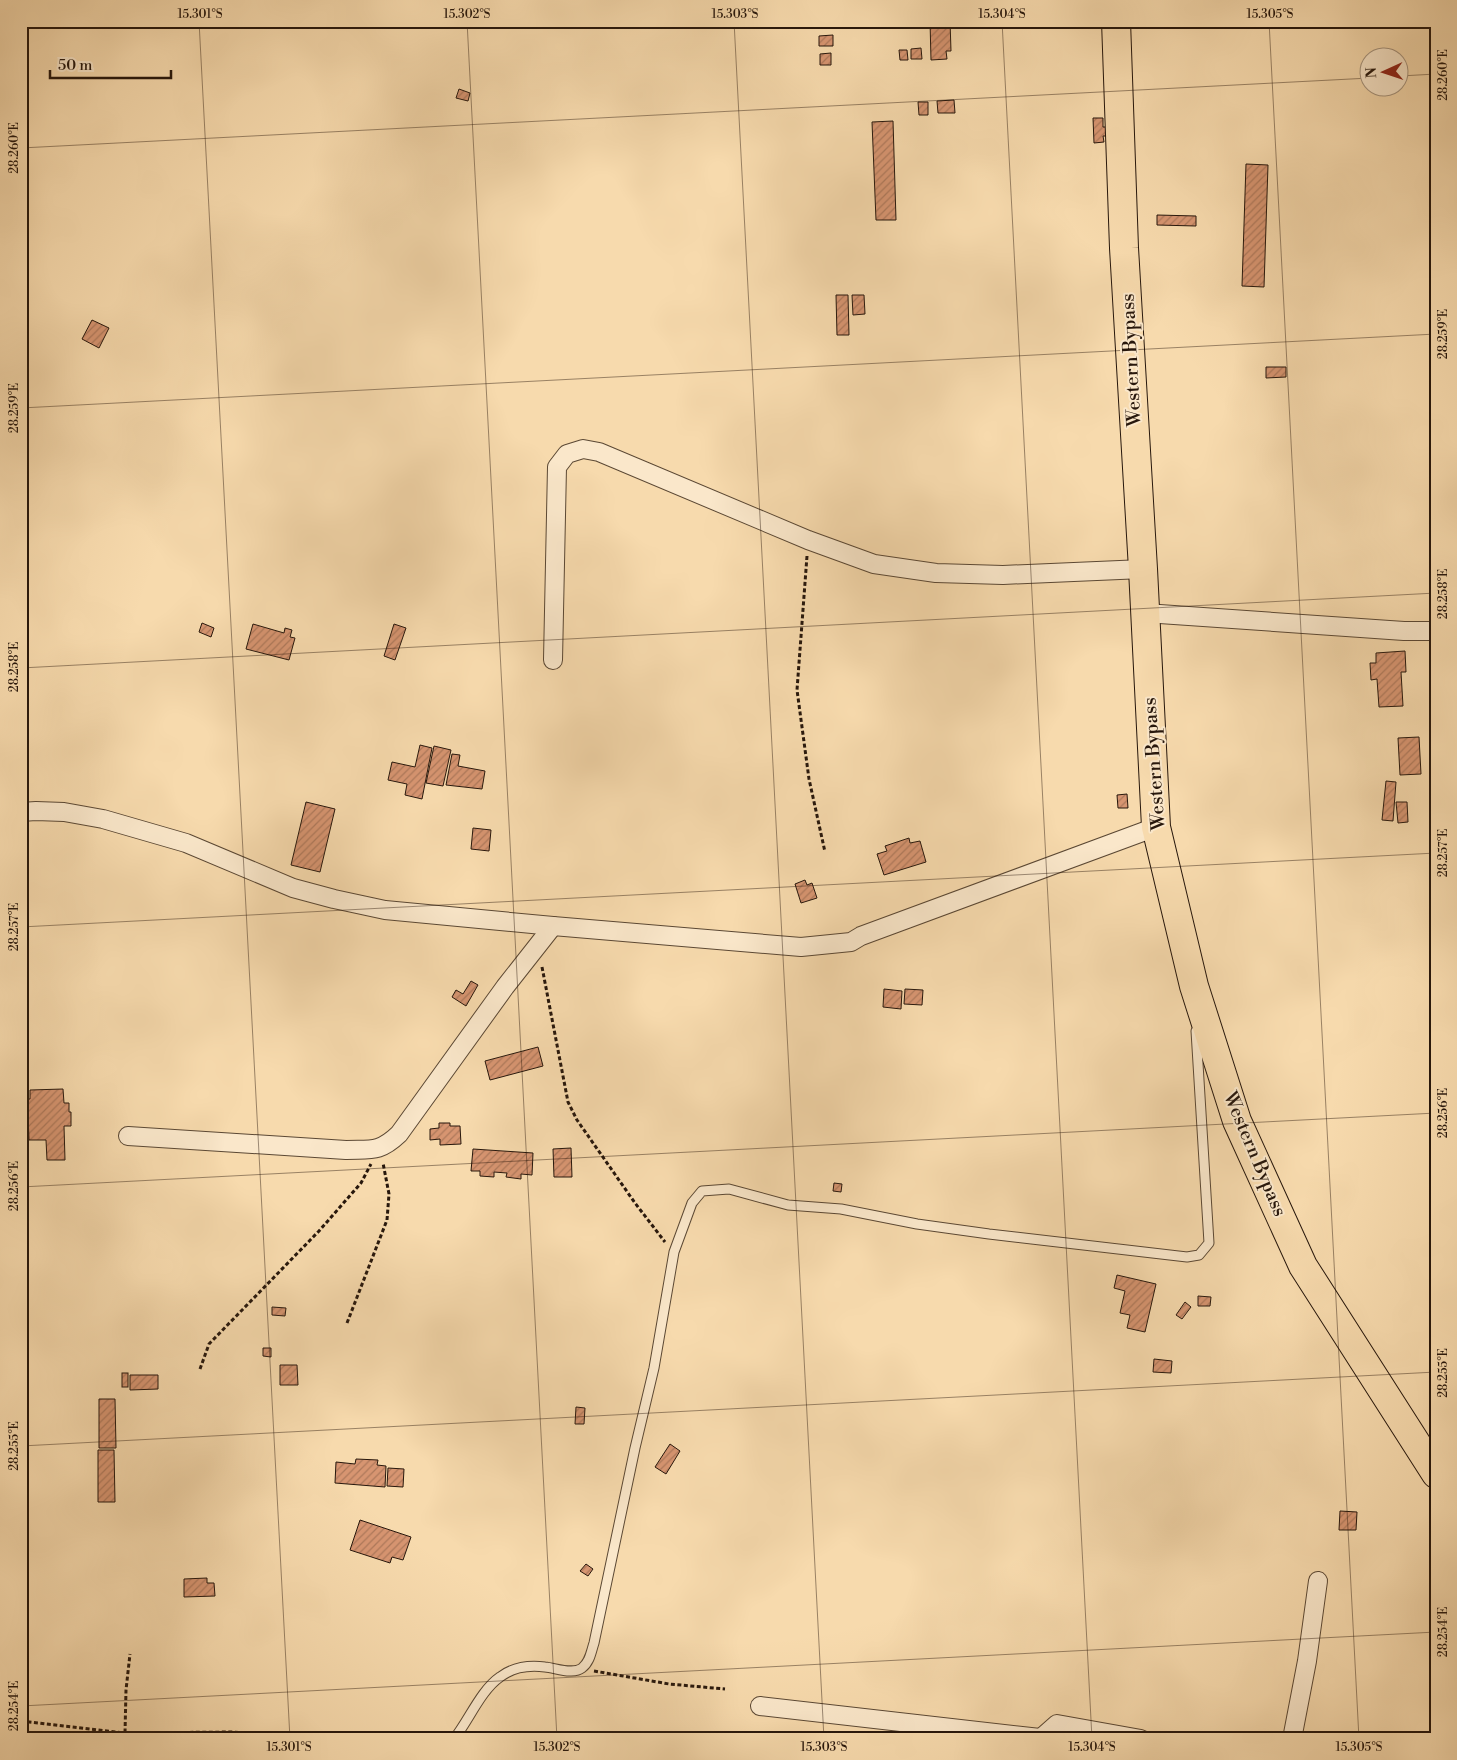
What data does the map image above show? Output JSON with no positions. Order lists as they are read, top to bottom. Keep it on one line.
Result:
{"streets":{"main road":["Western Bypass"]},"scale_bar":"50 m","north":"left","coordinates":["15.301°S","15.302°S","15.303°S","15.304°S","15.305°S","28.260°E","28.259°E","28.258°E","28.257°E","28.256°E","28.255°E","28.254°E"]}
